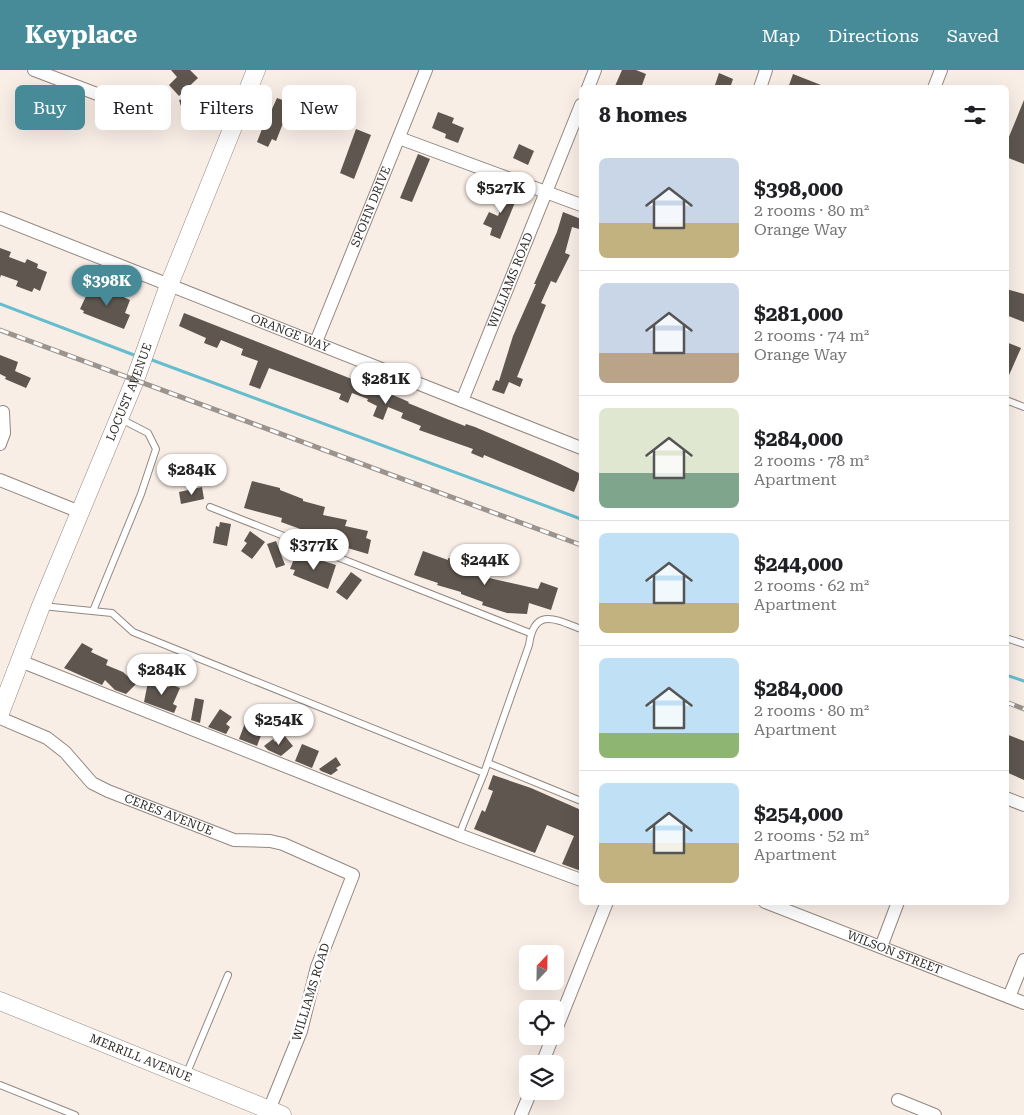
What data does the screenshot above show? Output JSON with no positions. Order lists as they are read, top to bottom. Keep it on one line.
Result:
{"streets":{"street":["SPOHN DRIVE","WILLIAMS ROAD","ORANGE WAY","LOCUST AVENUE","CERES AVENUE","WILSON STREET","MERRILL AVENUE"]},"crossings":[["SPOHN DRIVE","ORANGE WAY"],["WILLIAMS ROAD","ORANGE WAY"],["WILLIAMS ROAD","CERES AVENUE"],["WILLIAMS ROAD","MERRILL AVENUE"],["ORANGE WAY","LOCUST AVENUE"]],"north":"top","page":{"header":"Keyplace","nav":["Map","Directions","Saved"],"chip":["Buy","Rent","Filters","New"],"heading":"8 homes","list":[{"name":"$398,000","note":"2 rooms · 80 m² · Orange Way"},{"name":"$281,000","note":"2 rooms · 74 m² · Orange Way"},{"name":"$284,000","note":"2 rooms · 78 m² · Apartment"},{"name":"$244,000","note":"2 rooms · 62 m² · Apartment"},{"name":"$284,000","note":"2 rooms · 80 m² · Apartment"},{"name":"$254,000","note":"2 rooms · 52 m² · Apartment"}],"price":["$527K","$398K","$281K","$284K","$377K","$244K","$284K","$254K"]}}
